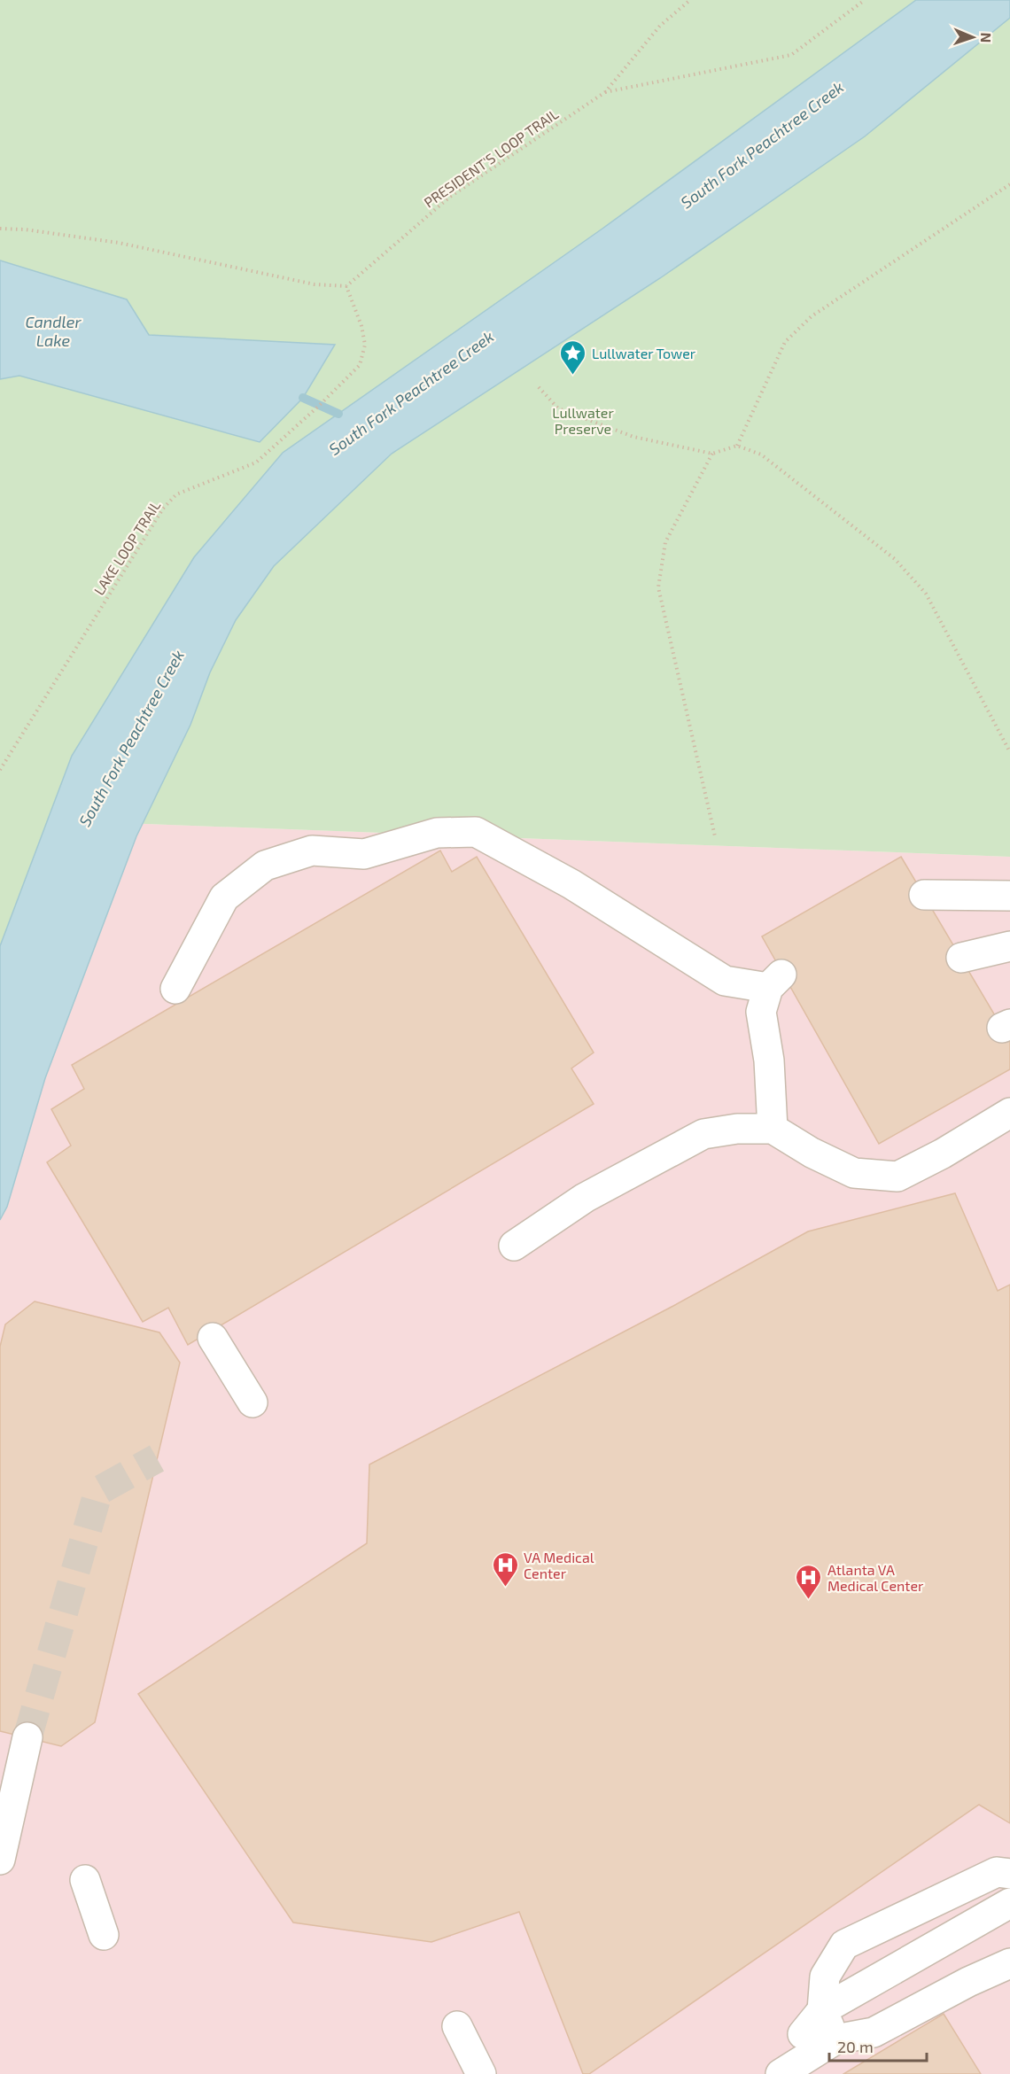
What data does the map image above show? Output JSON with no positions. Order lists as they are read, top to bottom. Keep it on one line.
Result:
{"streets":{"path":["PRESIDENT'S LOOP TRAIL","LAKE LOOP TRAIL"]},"crossings":[["PRESIDENT'S LOOP TRAIL","LAKE LOOP TRAIL"]],"water":["South Fork Peachtree Creek","Candler Lake"],"parks":["Lullwater Preserve"],"places":{"place":["Lullwater Tower"],"hospital":["VA Medical Center","Atlanta VA Medical Center"]},"scale_bar":"20 m","north":"right"}
